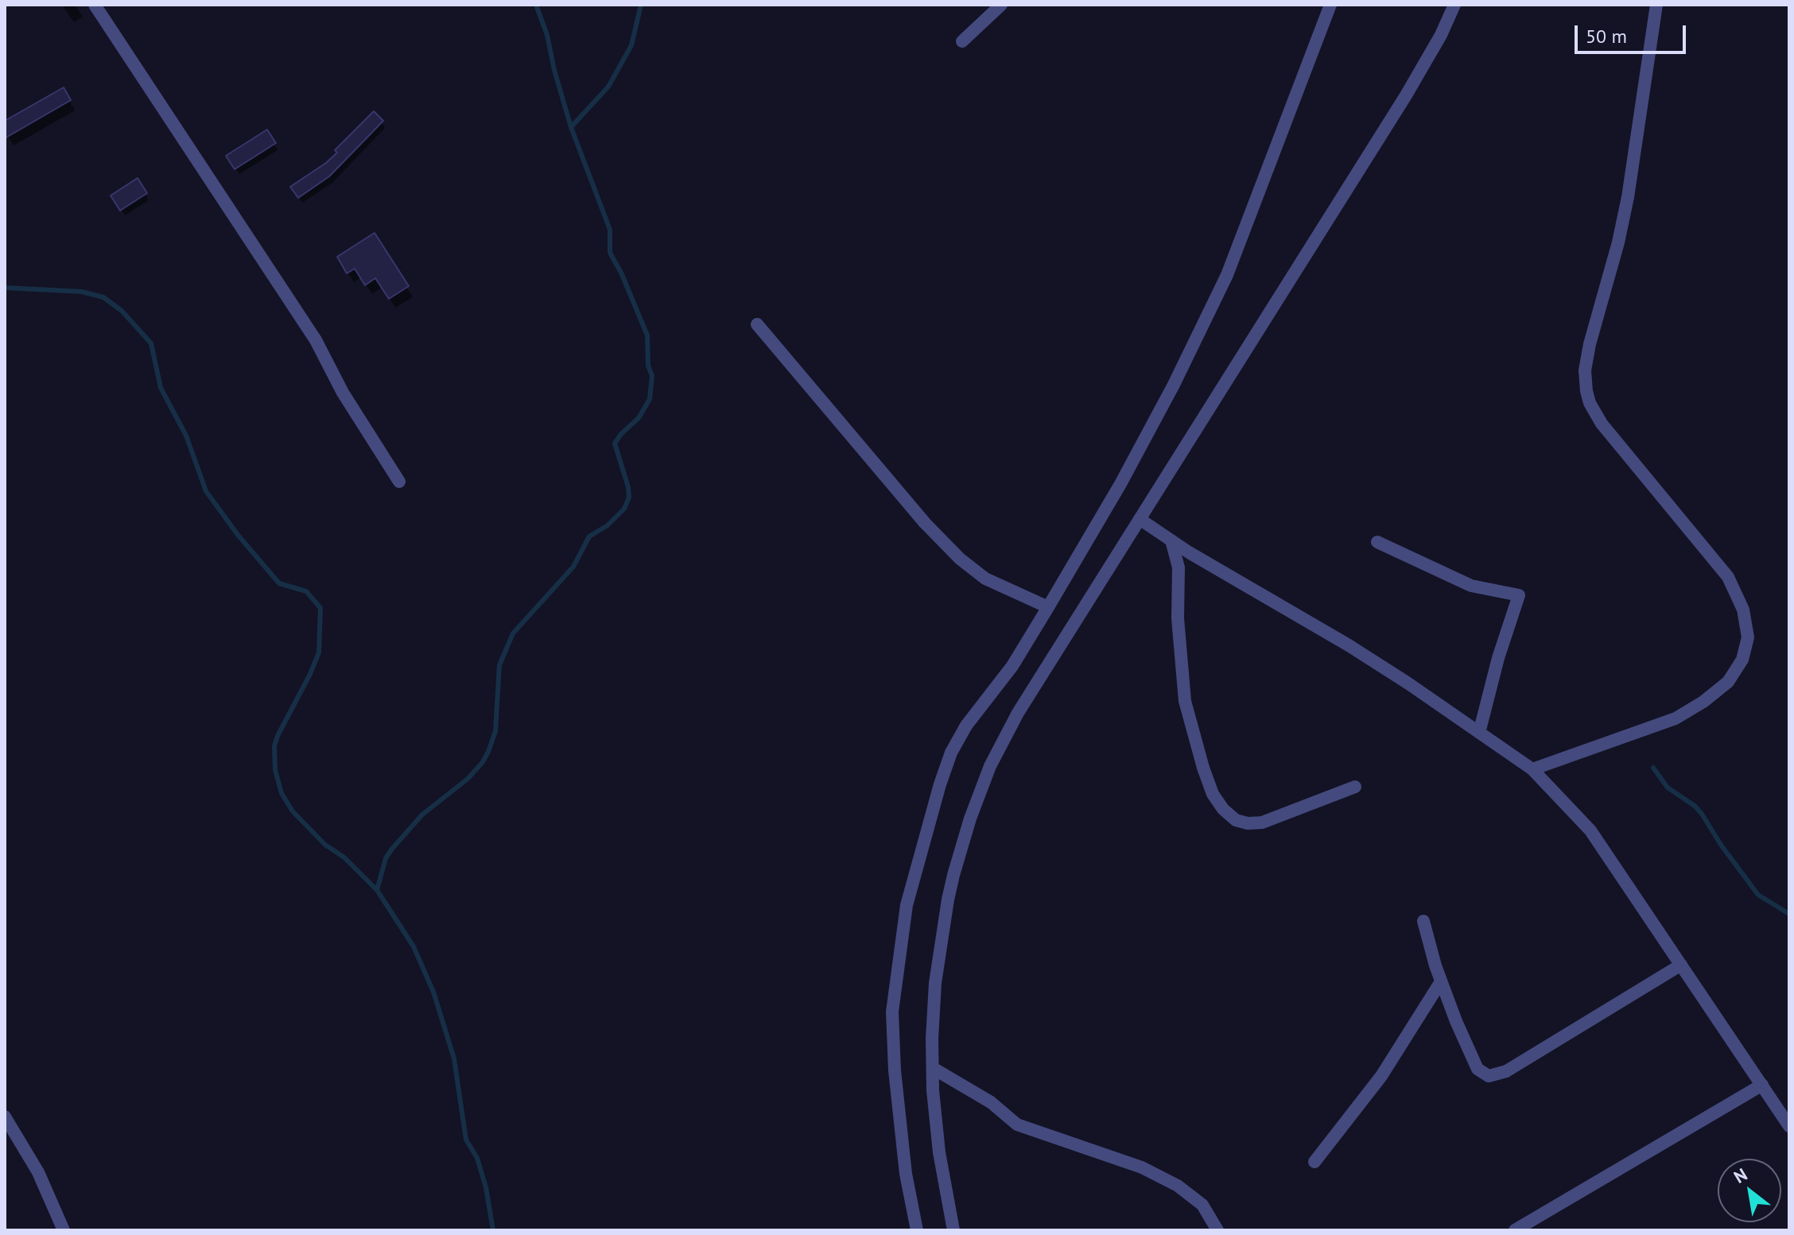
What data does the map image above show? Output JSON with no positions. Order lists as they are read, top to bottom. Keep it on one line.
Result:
{"scale_bar":"50 m","north":"top left"}
